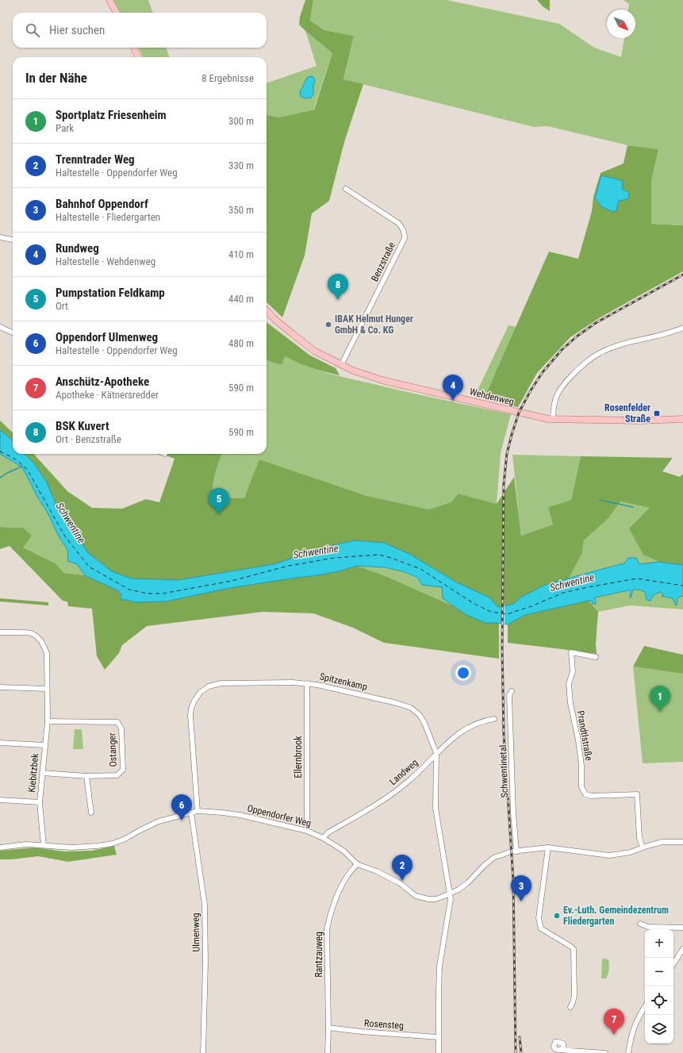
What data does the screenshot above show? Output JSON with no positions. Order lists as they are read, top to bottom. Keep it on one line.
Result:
{"streets":{"main road":["Wehdenweg"],"street":["Benzstraße","Spitzenkamp","Prandtlstraße","Ostanger","Ellernbrook","Schwentinetal","Landweg","Kiebitzbek","Oppendorfer Weg","Ulmenweg","Rantzauweg","Rosensteg"]},"crossings":[["Benzstraße","Wehdenweg"],["Spitzenkamp","Ellernbrook"],["Spitzenkamp","Landweg"],["Spitzenkamp","Oppendorfer Weg"],["Spitzenkamp","Rosensteg"],["Prandtlstraße","Oppendorfer Weg"],["Ostanger","Kiebitzbek"],["Ellernbrook","Oppendorfer Weg"],["Schwentinetal","Oppendorfer Weg"],["Landweg","Oppendorfer Weg"],["Kiebitzbek","Oppendorfer Weg"],["Oppendorfer Weg","Ulmenweg"],["Oppendorfer Weg","Rantzauweg"],["Rantzauweg","Rosensteg"]],"water":["Schwentine"],"places":{"other":["IBAK Helmut Hunger GmbH & Co. KG","Ev.-Luth. Gemeindezentrum Fliedergarten"],"transit":["Rosenfelder Straße"]},"north":"bottom right","page":{"search":"Hier suchen","heading":["In der Nähe","8 Ergebnisse"],"list":[{"mark":"1","name":"Sportplatz Friesenheim","note":"Park","value":"300 m"},{"mark":"2","name":"Trenntrader Weg","note":"Haltestelle · Oppendorfer Weg","value":"330 m"},{"mark":"3","name":"Bahnhof Oppendorf","note":"Haltestelle · Fliedergarten","value":"350 m"},{"mark":"4","name":"Rundweg","note":"Haltestelle · Wehdenweg","value":"410 m"},{"mark":"5","name":"Pumpstation Feldkamp","note":"Ort","value":"440 m"},{"mark":"6","name":"Oppendorf Ulmenweg","note":"Haltestelle · Oppendorfer Weg","value":"480 m"},{"mark":"7","name":"Anschütz-Apotheke","note":"Apotheke · Kätnersredder","value":"590 m"},{"mark":"8","name":"BSK Kuvert","note":"Ort · Benzstraße","value":"590 m"}],"pins":["8","4","5","1","6","2","3","7"],"map_buttons":["+","−"]}}
